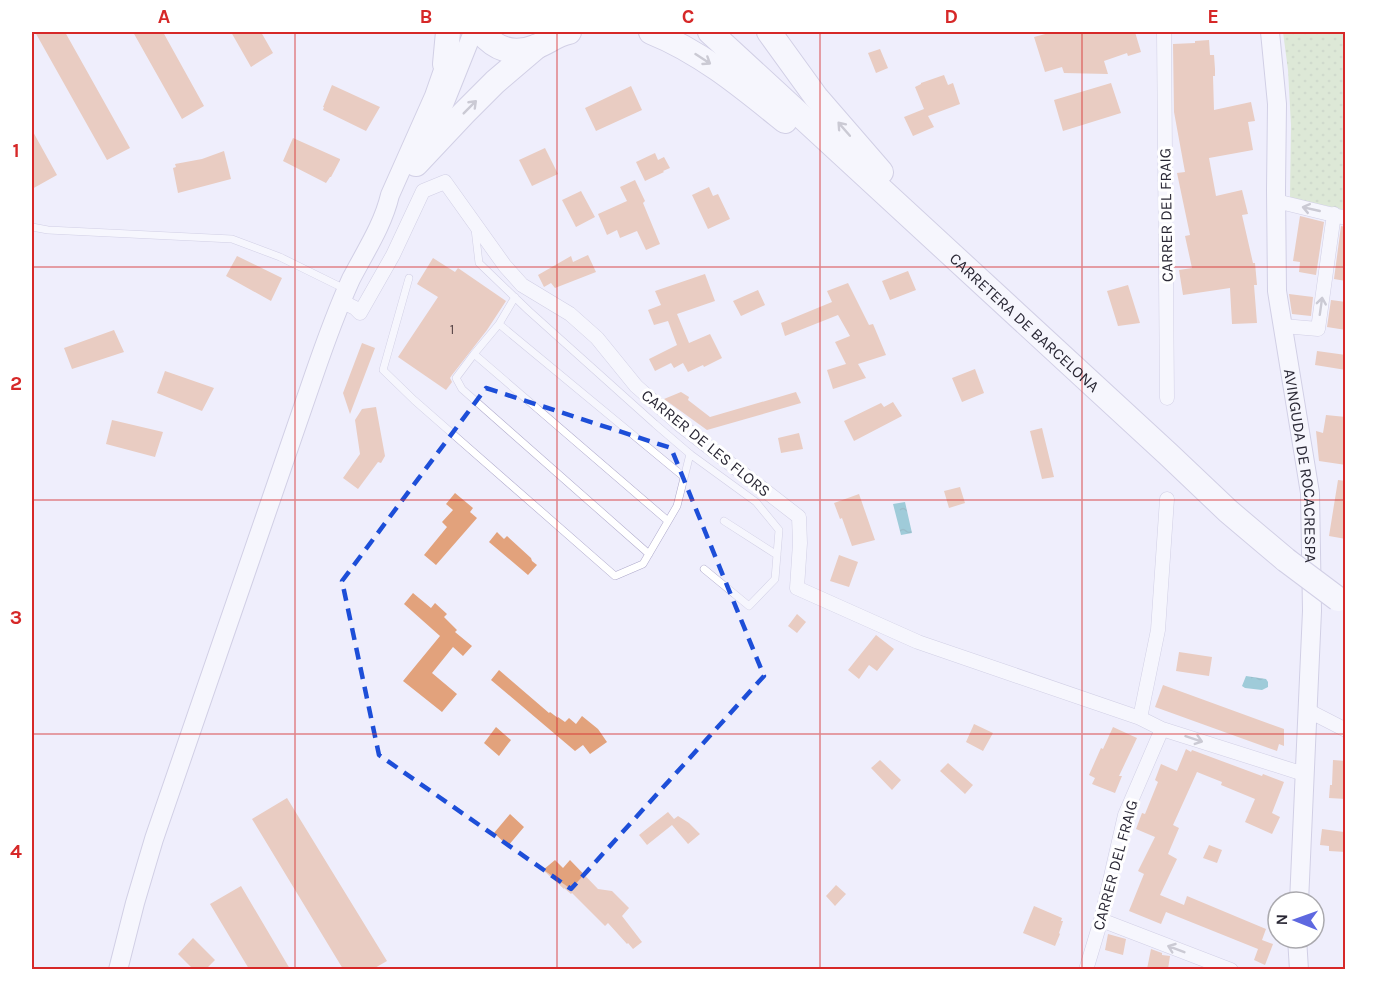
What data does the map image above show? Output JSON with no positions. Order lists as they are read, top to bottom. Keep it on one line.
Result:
{"streets":{"highway":["CARRETERA DE BARCELONA"],"street":["CARRER DEL FRAIG","CARRER DE LES FLORS","AVINGUDA DE ROCACRESPA"]},"house_numbers":["1"],"north":"left","grid":{"columns":["A","B","C","D","E"],"rows":["1","2","3","4"]}}
